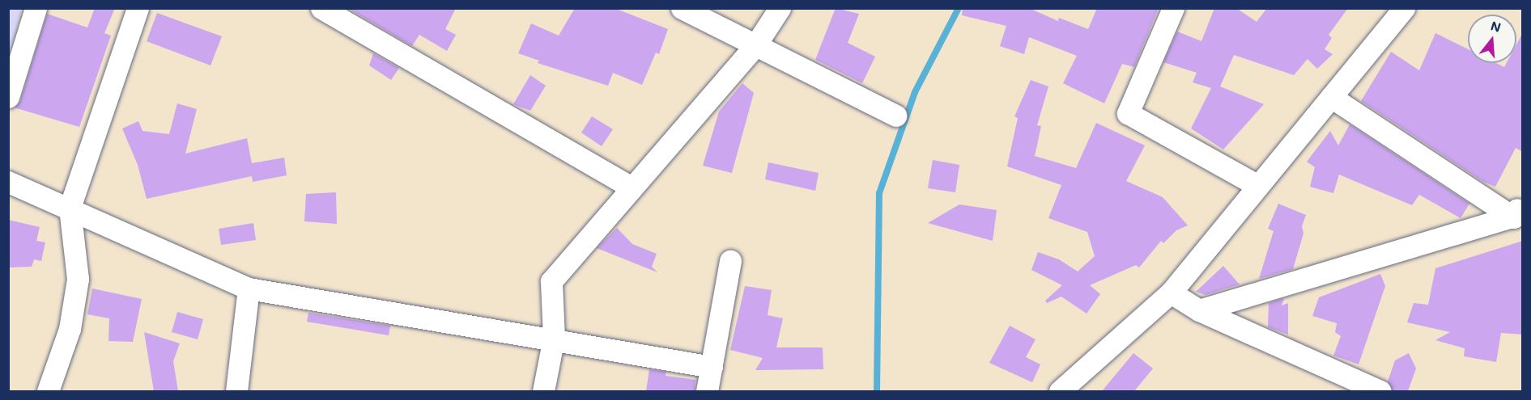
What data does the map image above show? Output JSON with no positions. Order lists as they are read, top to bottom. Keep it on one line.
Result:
{"north":"top"}
